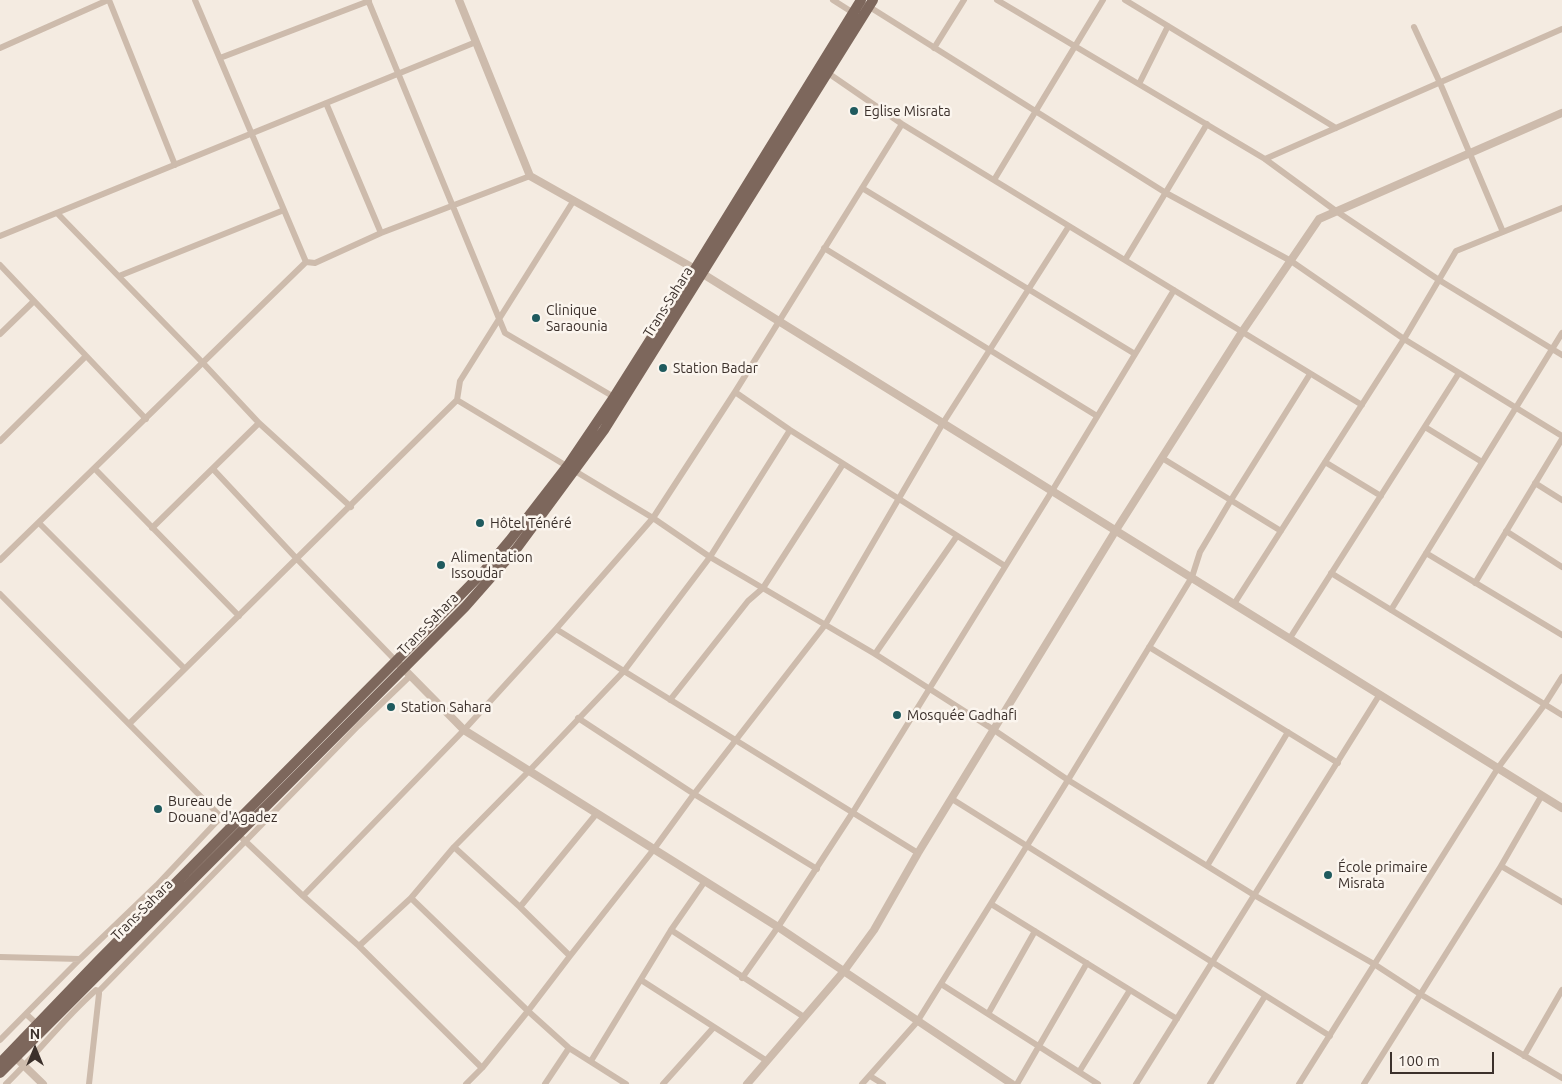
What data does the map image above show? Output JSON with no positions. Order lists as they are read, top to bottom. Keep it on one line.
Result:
{"streets":{"main road":["Trans-Sahara"]},"places":["Eglise Misrata","Clinique Saraounia","Station Badar","Hôtel Ténéré","Alimentation Issoudar","Station Sahara","Mosquée Gadhafi","Bureau de Douane d'Agadez","École primaire Misrata"],"scale_bar":"100 m","north":"top"}
